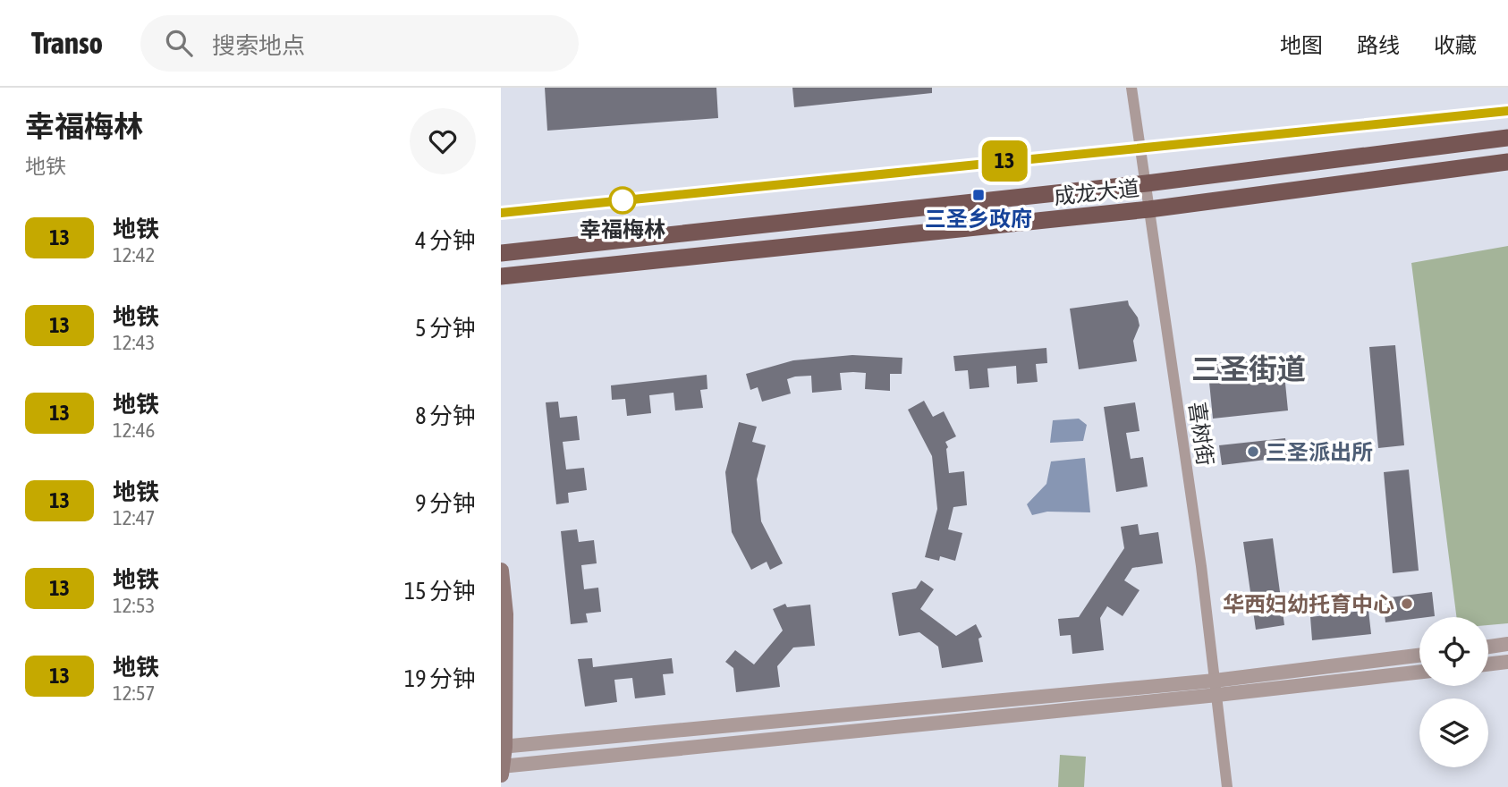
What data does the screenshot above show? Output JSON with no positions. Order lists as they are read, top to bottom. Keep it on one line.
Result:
{"streets":{"highway":["成龙大道"],"street":["喜树街"]},"crossings":[["成龙大道","喜树街"]],"districts":["三圣街道"],"places":{"transit":["三圣乡政府"],"other":["幸福梅林","三圣派出所","华西妇幼托育中心"]},"lines":["metro line 13"],"page":{"header":"Transo","search":"搜索地点","nav":["地图","路线","收藏"],"heading":["幸福梅林","地铁"],"on_map":"13","list":[{"mark":"13","name":"地铁","note":"12:42","value":"4 分钟"},{"mark":"13","name":"地铁","note":"12:43","value":"5 分钟"},{"mark":"13","name":"地铁","note":"12:46","value":"8 分钟"},{"mark":"13","name":"地铁","note":"12:47","value":"9 分钟"},{"mark":"13","name":"地铁","note":"12:53","value":"15 分钟"},{"mark":"13","name":"地铁","note":"12:57","value":"19 分钟"}]}}
